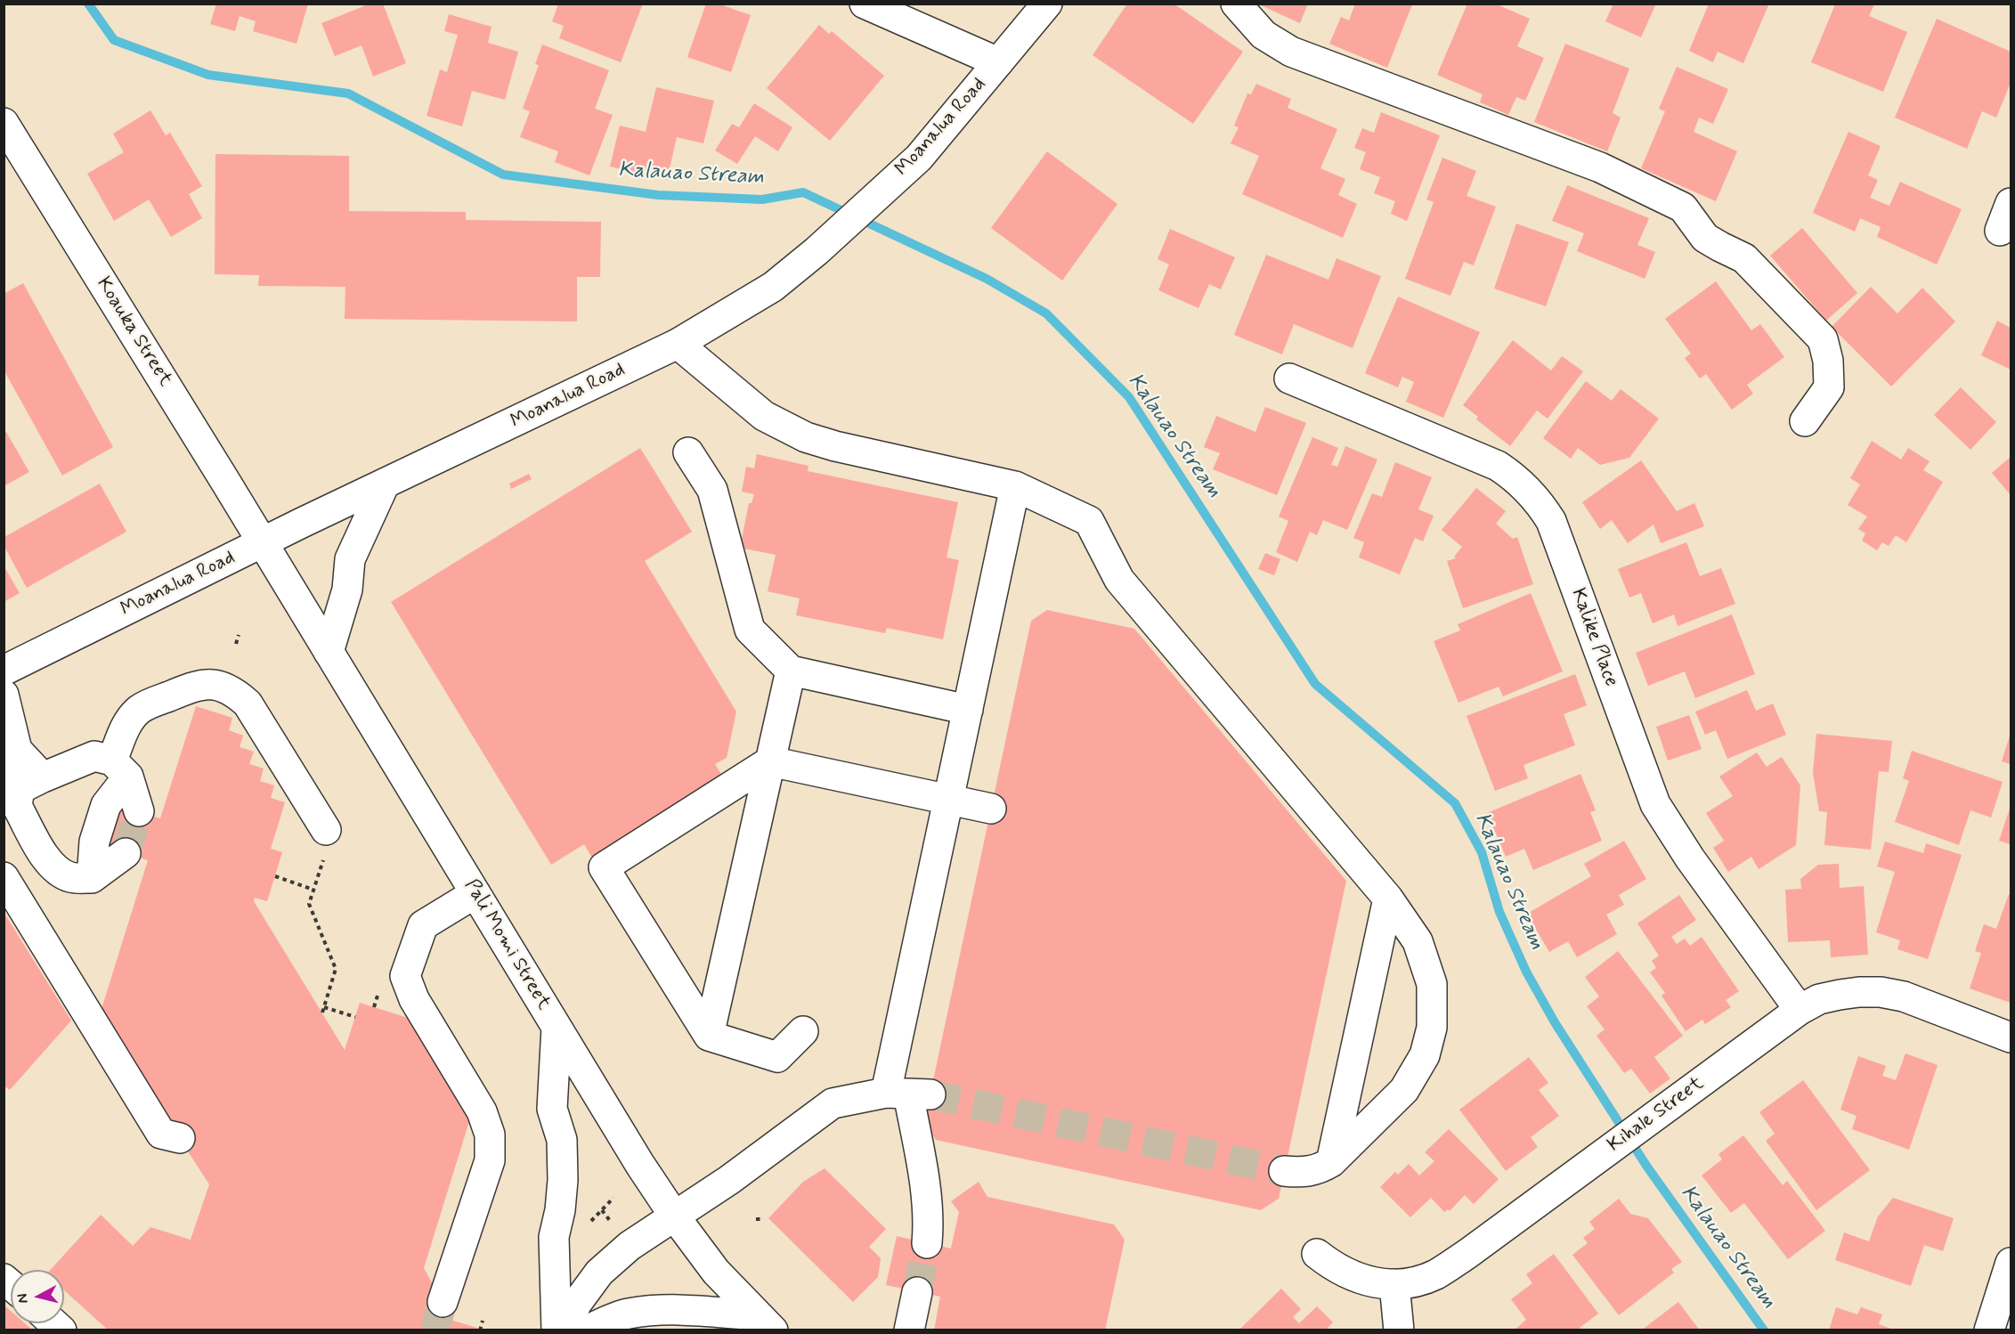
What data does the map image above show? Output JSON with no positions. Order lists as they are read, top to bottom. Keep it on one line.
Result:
{"streets":{"street":["Moanalua Road","Koauka Street","Kalike Place","Pali Momi Street","Kihale Street"]},"crossings":[["Moanalua Road","Koauka Street"],["Moanalua Road","Pali Momi Street"],["Koauka Street","Pali Momi Street"],["Kalike Place","Kihale Street"]],"water":["Kalauao Stream"],"north":"left"}
